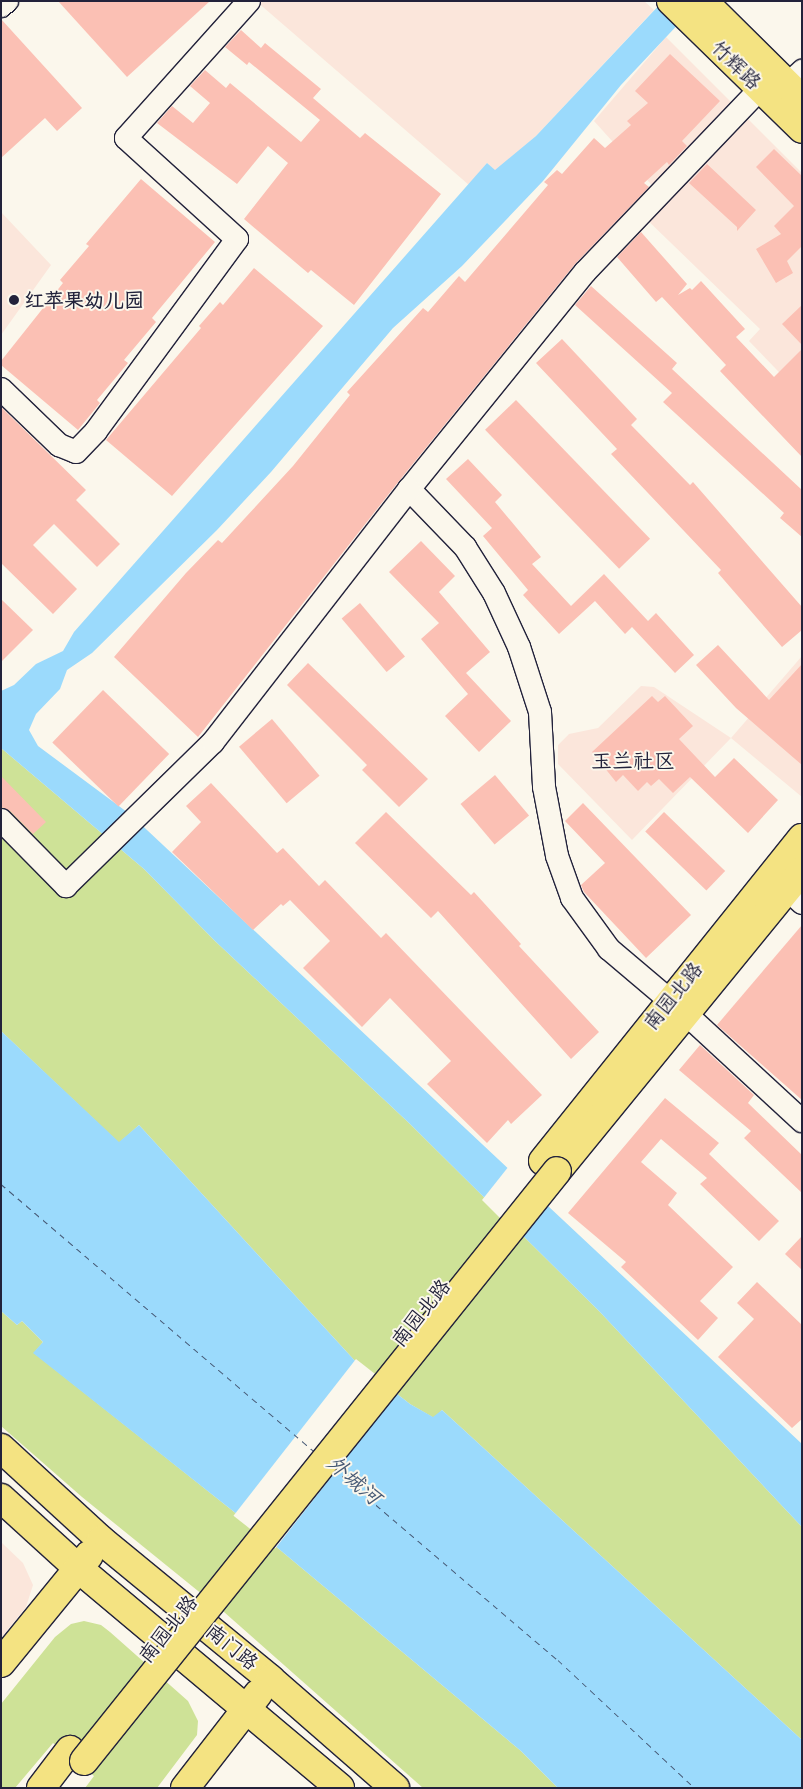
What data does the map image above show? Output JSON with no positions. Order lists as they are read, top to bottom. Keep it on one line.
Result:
{"streets":{"main road":["竹辉路","南园北路","南门路"]},"districts":["玉兰社区"],"water":["外城河"],"places":["红苹果幼儿园"]}
